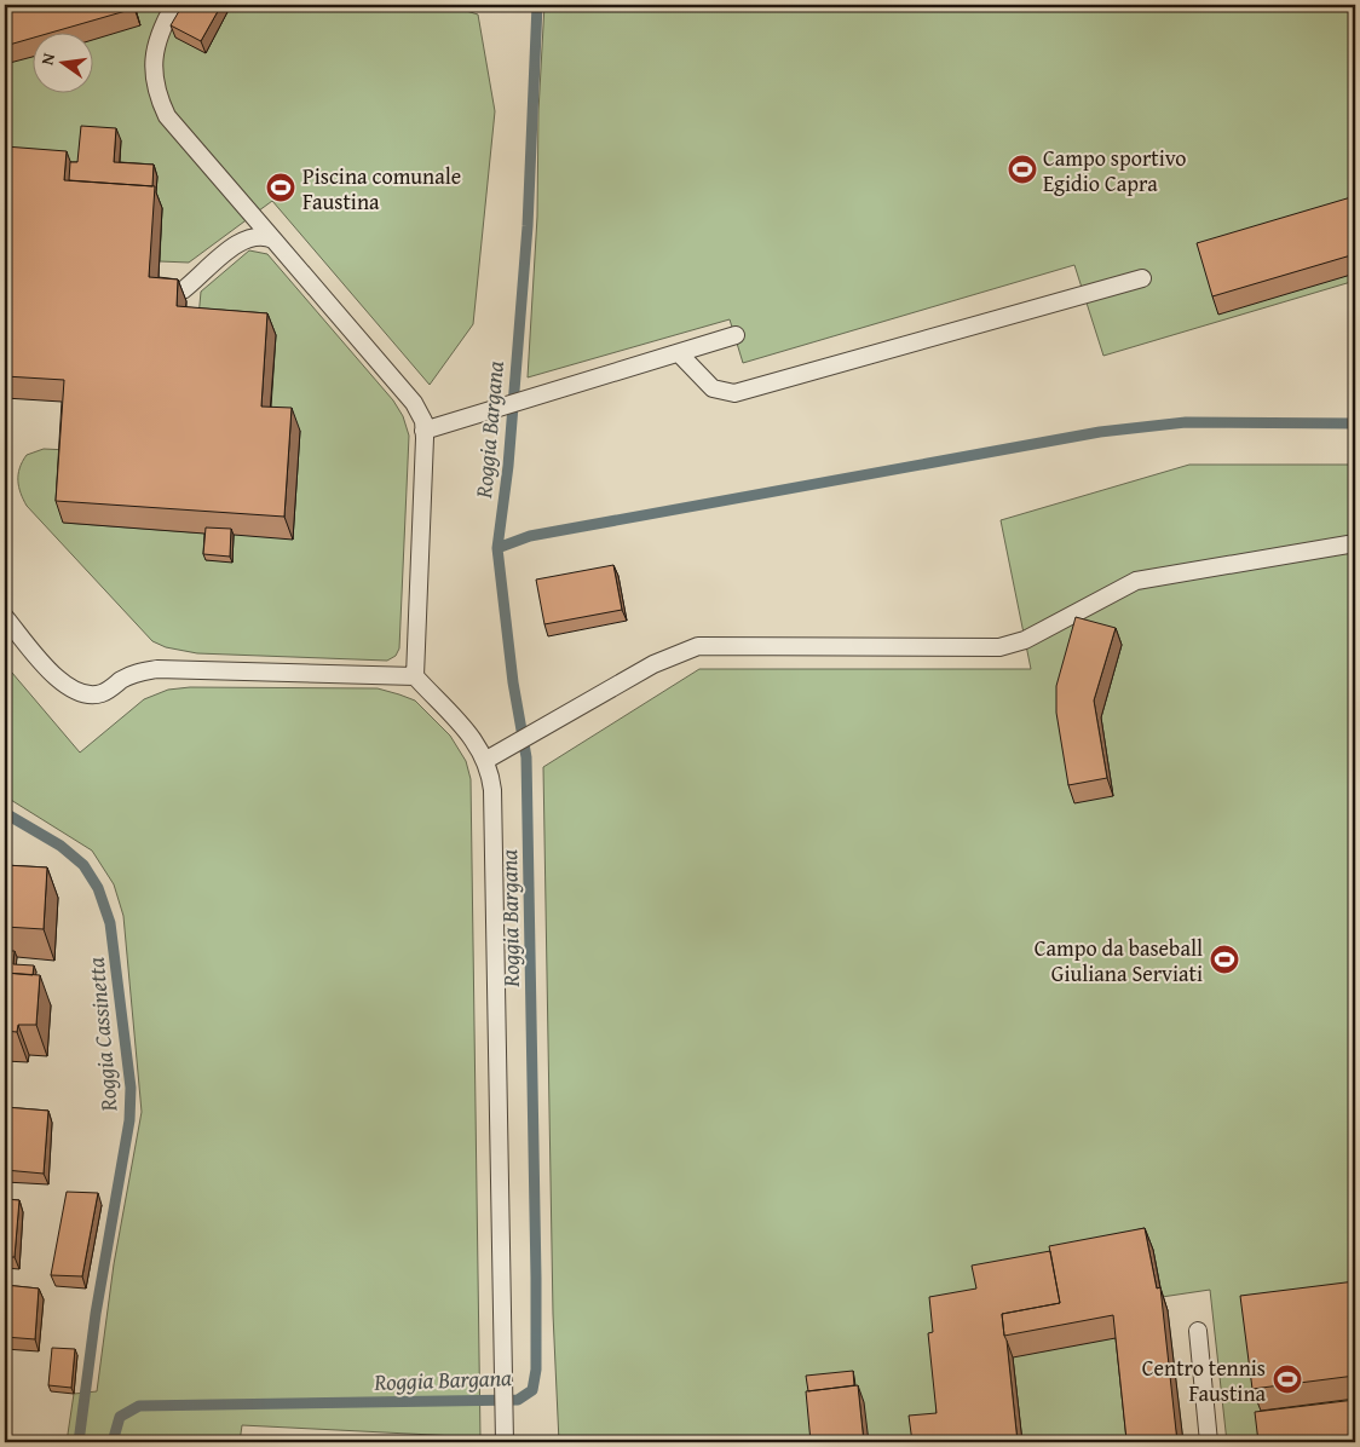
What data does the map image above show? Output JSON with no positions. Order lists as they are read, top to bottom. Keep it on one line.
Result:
{"water":["Roggia Bargana","Roggia Cassinetta"],"places":{"sports":["Campo sportivo Egidio Capra","Piscina comunale Faustina","Campo da baseball Giuliana Serviati","Centro tennis Faustina"]},"north":"left"}
